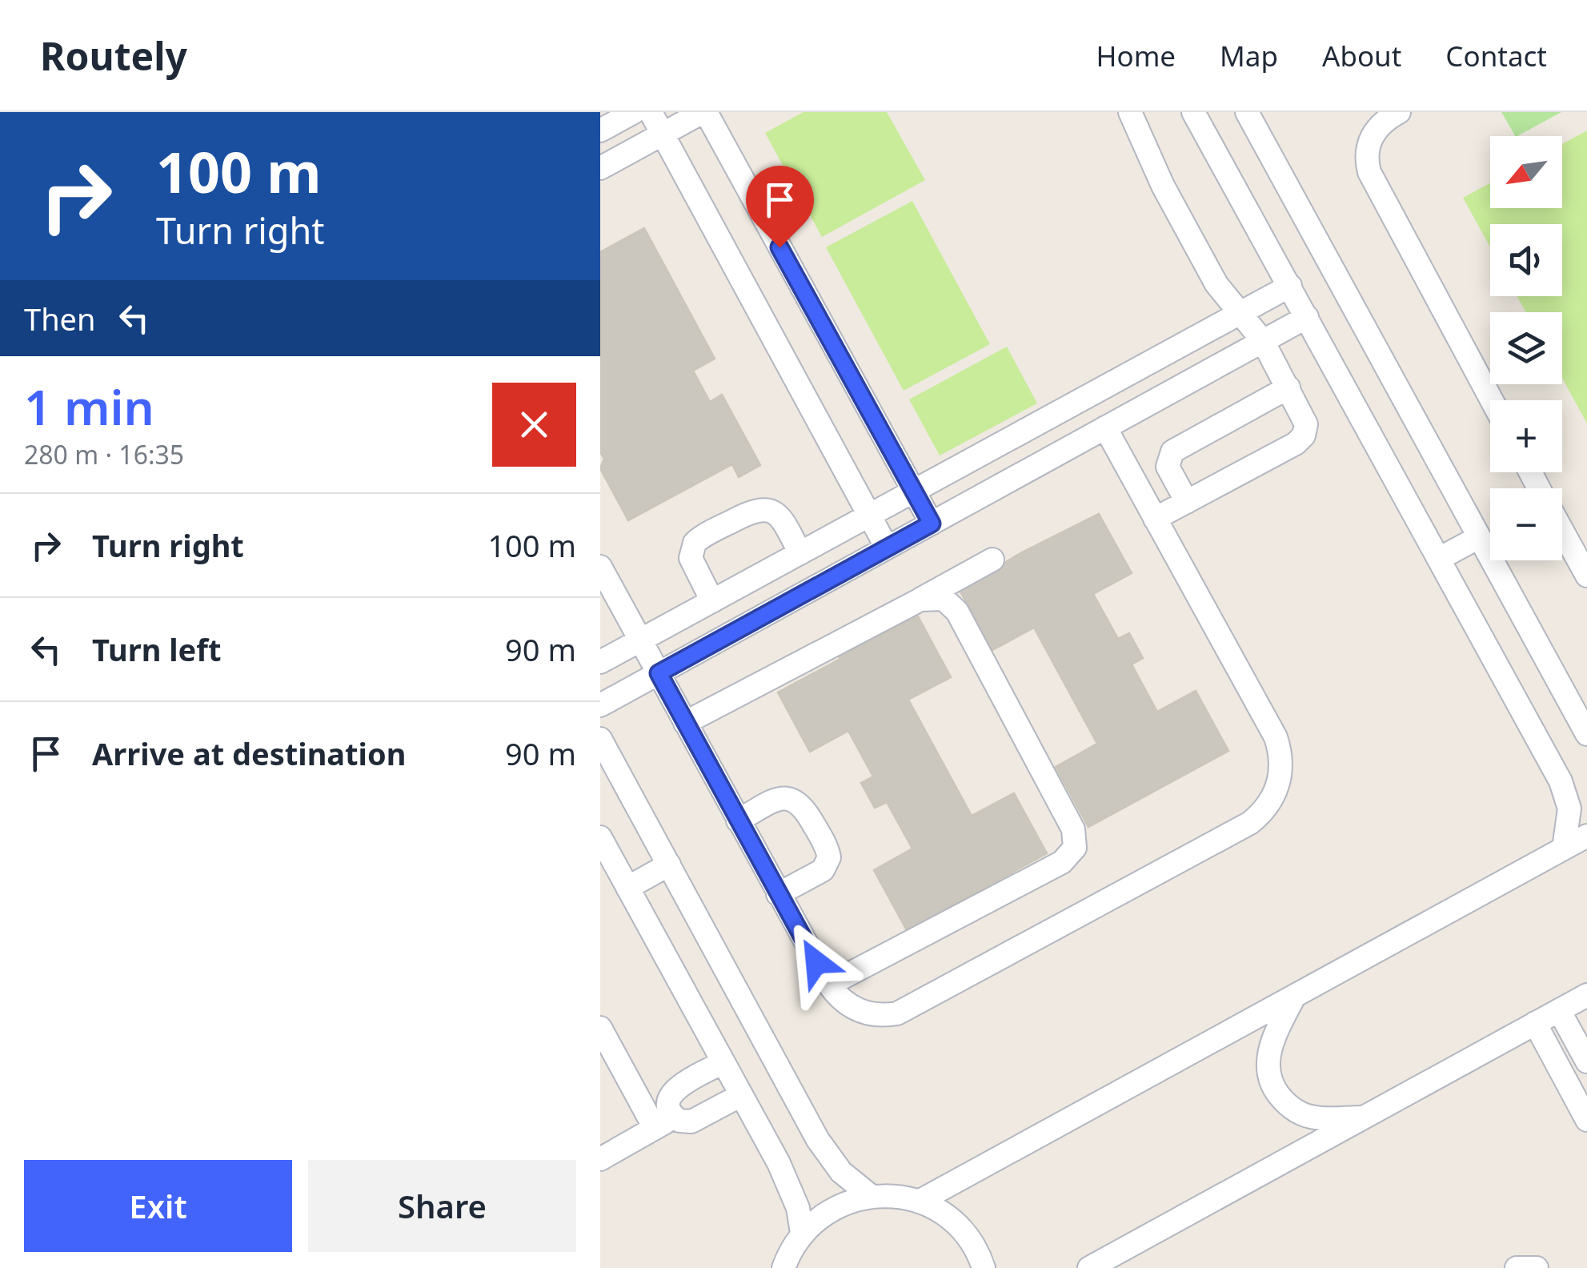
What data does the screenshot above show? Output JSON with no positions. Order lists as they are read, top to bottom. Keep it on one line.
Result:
{"north":"bottom left","page":{"header":"Routely","nav":["Home","Map","About","Contact"],"turn":["100 m","Turn right"],"map_buttons":["+","−"],"then":"Then","heading":["1 min","280 m · 16:35"],"list":[{"name":"Turn right","value":"100 m"},{"name":"Turn left","value":"90 m"},{"name":"Arrive at destination","value":"90 m"}],"buttons":["Exit","Share"]}}
